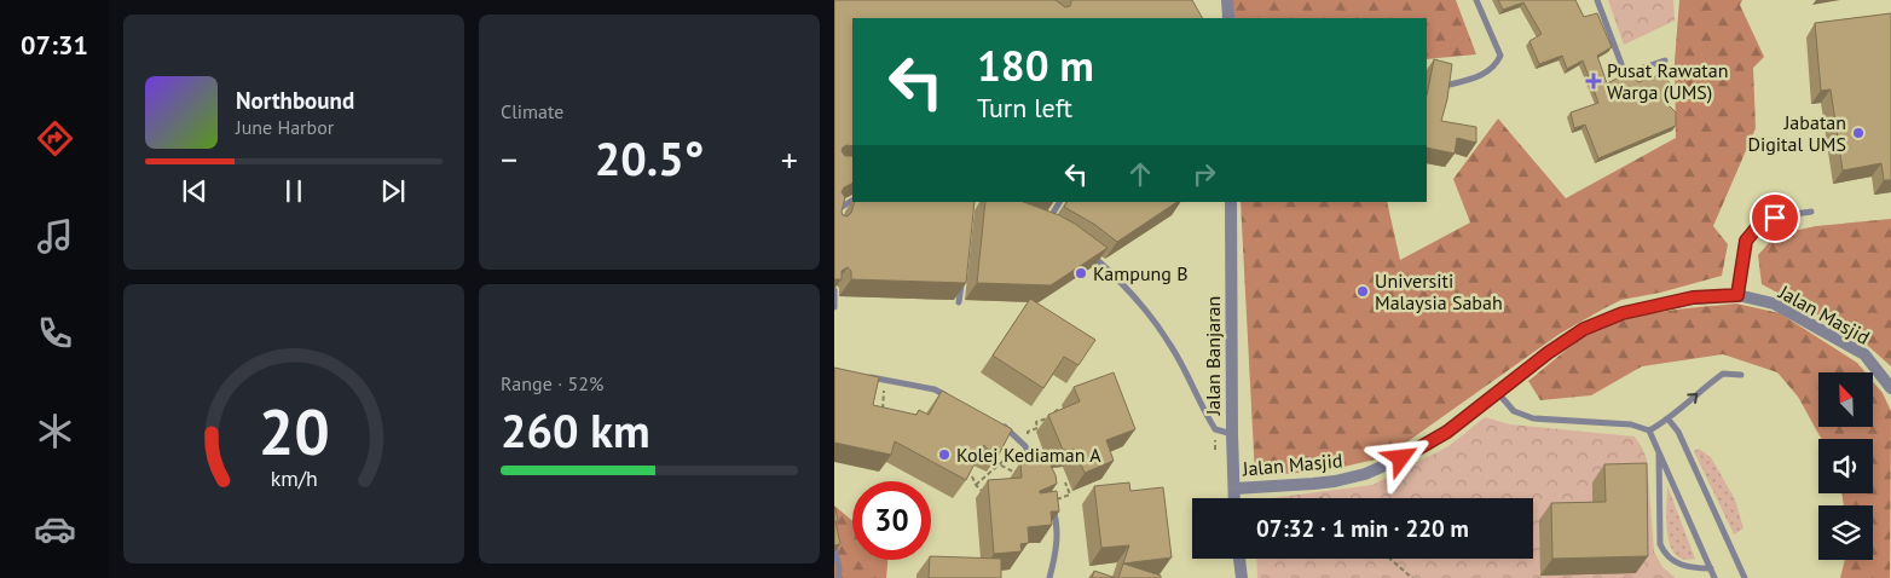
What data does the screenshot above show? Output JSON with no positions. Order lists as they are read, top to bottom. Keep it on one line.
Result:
{"streets":{"street":["Jalan Masjid","Jalan Banjaran"]},"crossings":[["Jalan Masjid","Jalan Banjaran"]],"places":{"health":["Pusat Rawatan Warga (UMS)"],"other":["Jabatan Digital UMS","Kampung B","Universiti Malaysia Sabah","Kolej Kediaman A"]},"north":"top left","page":{"tabs":"07:31","tile":["Climate",["Range · 52%","260 km"]],"turn":["180 m","Turn left"],"song":["Northbound","June Harbor"],"heat":["−","20.5°","+"],"limit":"30","trip":"07:32 · 1 min · 220 m","gauge":["20","km/h"]}}
